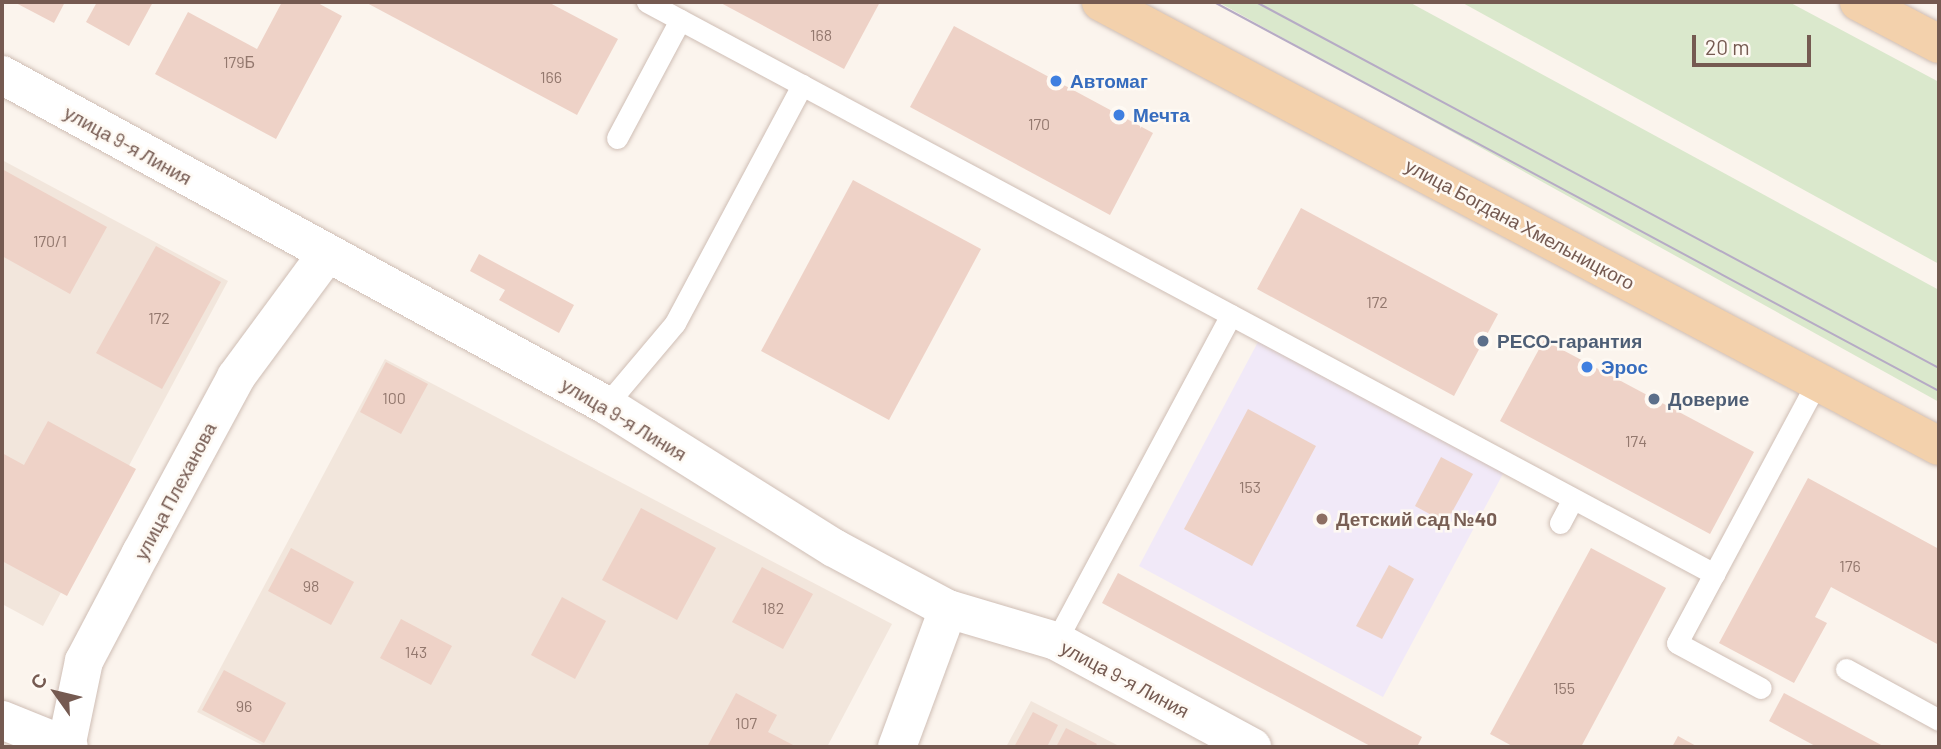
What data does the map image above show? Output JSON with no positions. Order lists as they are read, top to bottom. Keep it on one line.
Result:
{"streets":{"main road":["улица Богдана Хмельницкого"],"street":["улица 9-я Линия","улица Плеханова"]},"crossings":[["улица 9-я Линия","улица Плеханова"]],"places":["Автомаг","Мечта","РЕСО-гарантия","Эрос","Доверие","Детский сад №40"],"house_numbers":["168","179Б","166","170","170/1","172","172","100","174","153","176","98","182","143","155","96","107"],"scale_bar":"20 m","north":"top left"}
